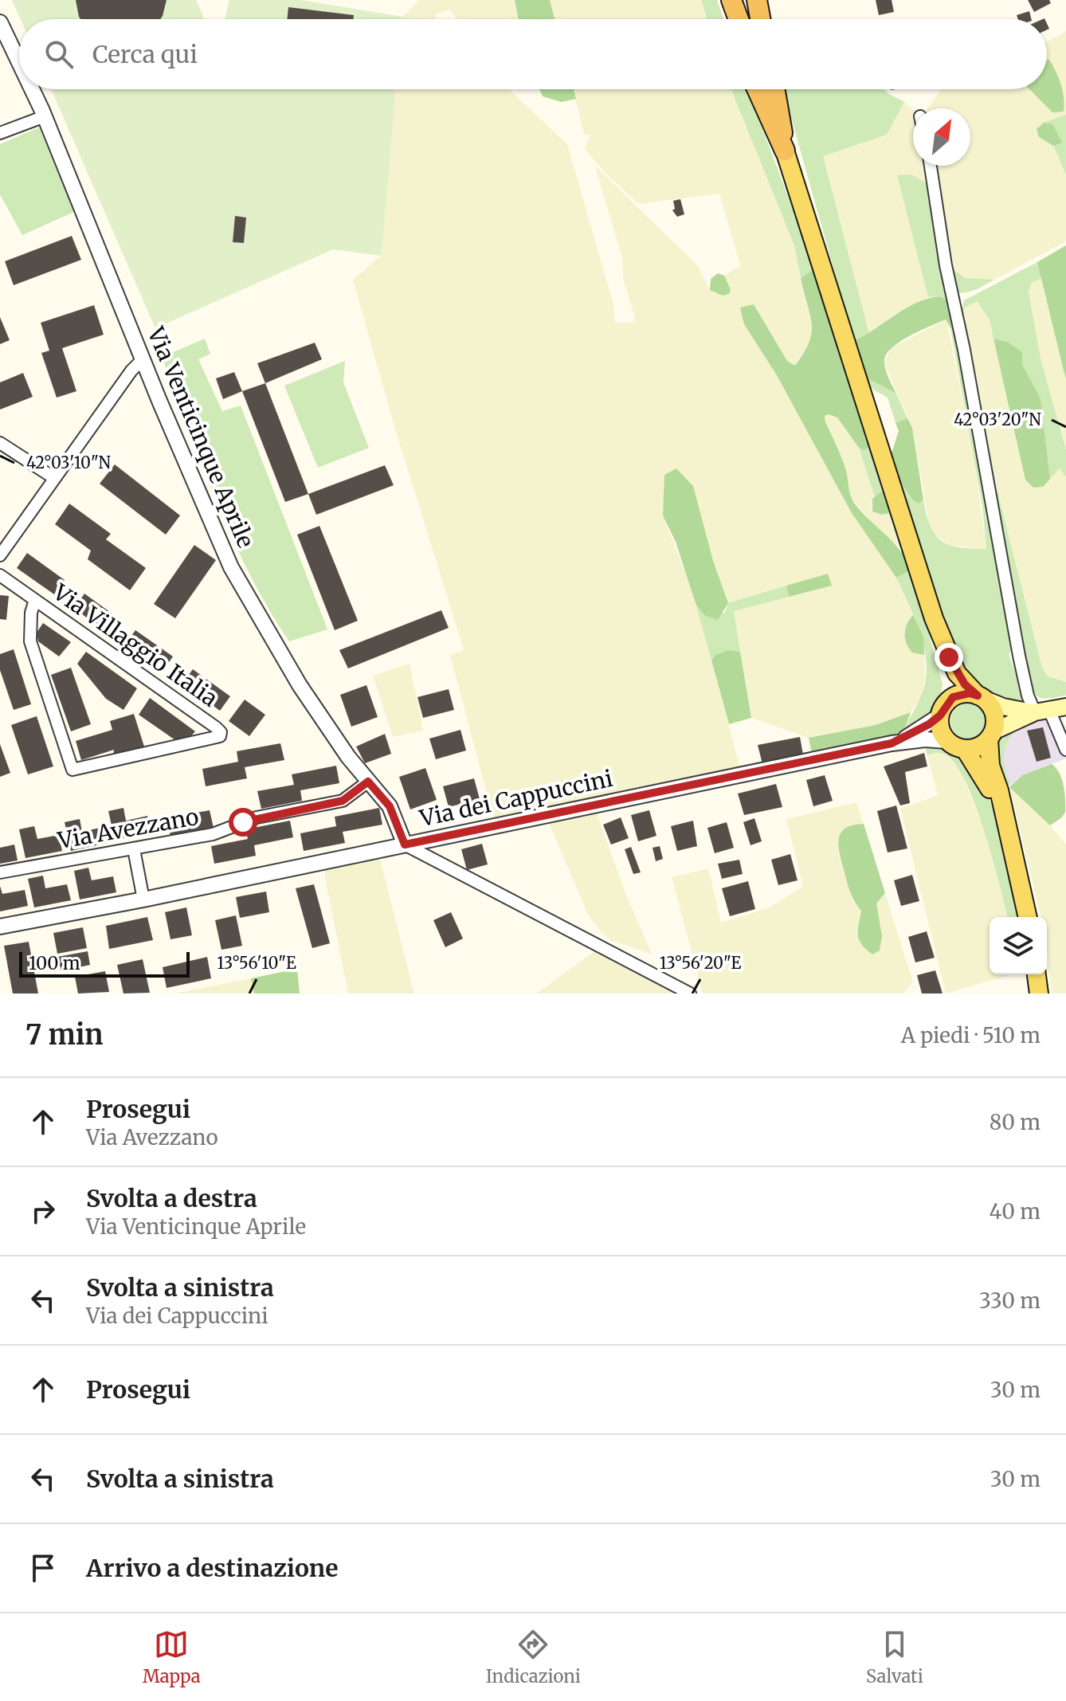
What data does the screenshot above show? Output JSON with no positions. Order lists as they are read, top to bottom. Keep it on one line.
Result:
{"streets":{"street":["Via Venticinque Aprile","Via Villaggio Italia","Via dei Cappuccini","Via Avezzano"]},"crossings":[["Via Venticinque Aprile","Via dei Cappuccini"],["Via Venticinque Aprile","Via Avezzano"]],"scale_bar":"100 m","north":"top right","page":{"search":"Cerca qui","scale":"100 m","heading":["7 min","A piedi · 510 m"],"list":[["Prosegui","Via Avezzano","80 m"],["Svolta a destra","Via Venticinque Aprile","40 m"],["Svolta a sinistra","Via dei Cappuccini","330 m"],["Prosegui","30 m"],["Svolta a sinistra","30 m"],"Arrivo a destinazione"],"nav":["Mappa","Indicazioni","Salvati"]},"coordinates":["42°03'20\"N","42°03'10\"N","13°56'10\"E","13°56'20\"E"]}
